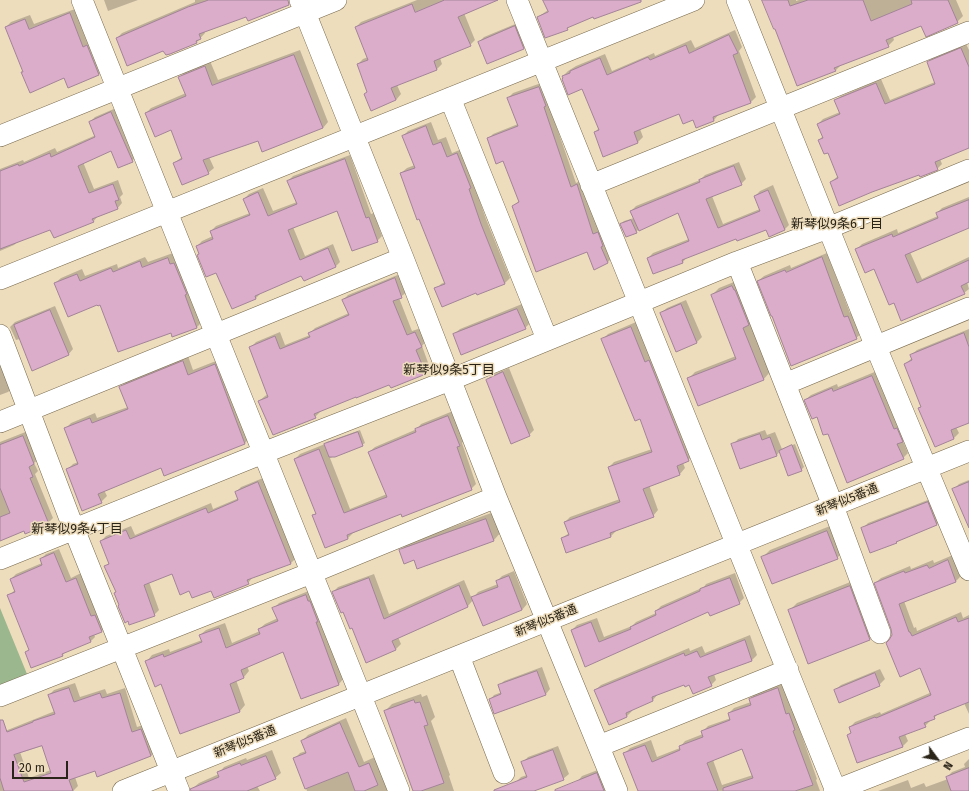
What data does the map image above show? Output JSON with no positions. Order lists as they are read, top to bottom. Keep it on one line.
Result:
{"streets":{"street":["新琴似5番通"]},"districts":["新琴似9条6丁目","新琴似9条5丁目","新琴似9条4丁目"],"scale_bar":"20 m","north":"bottom right"}
